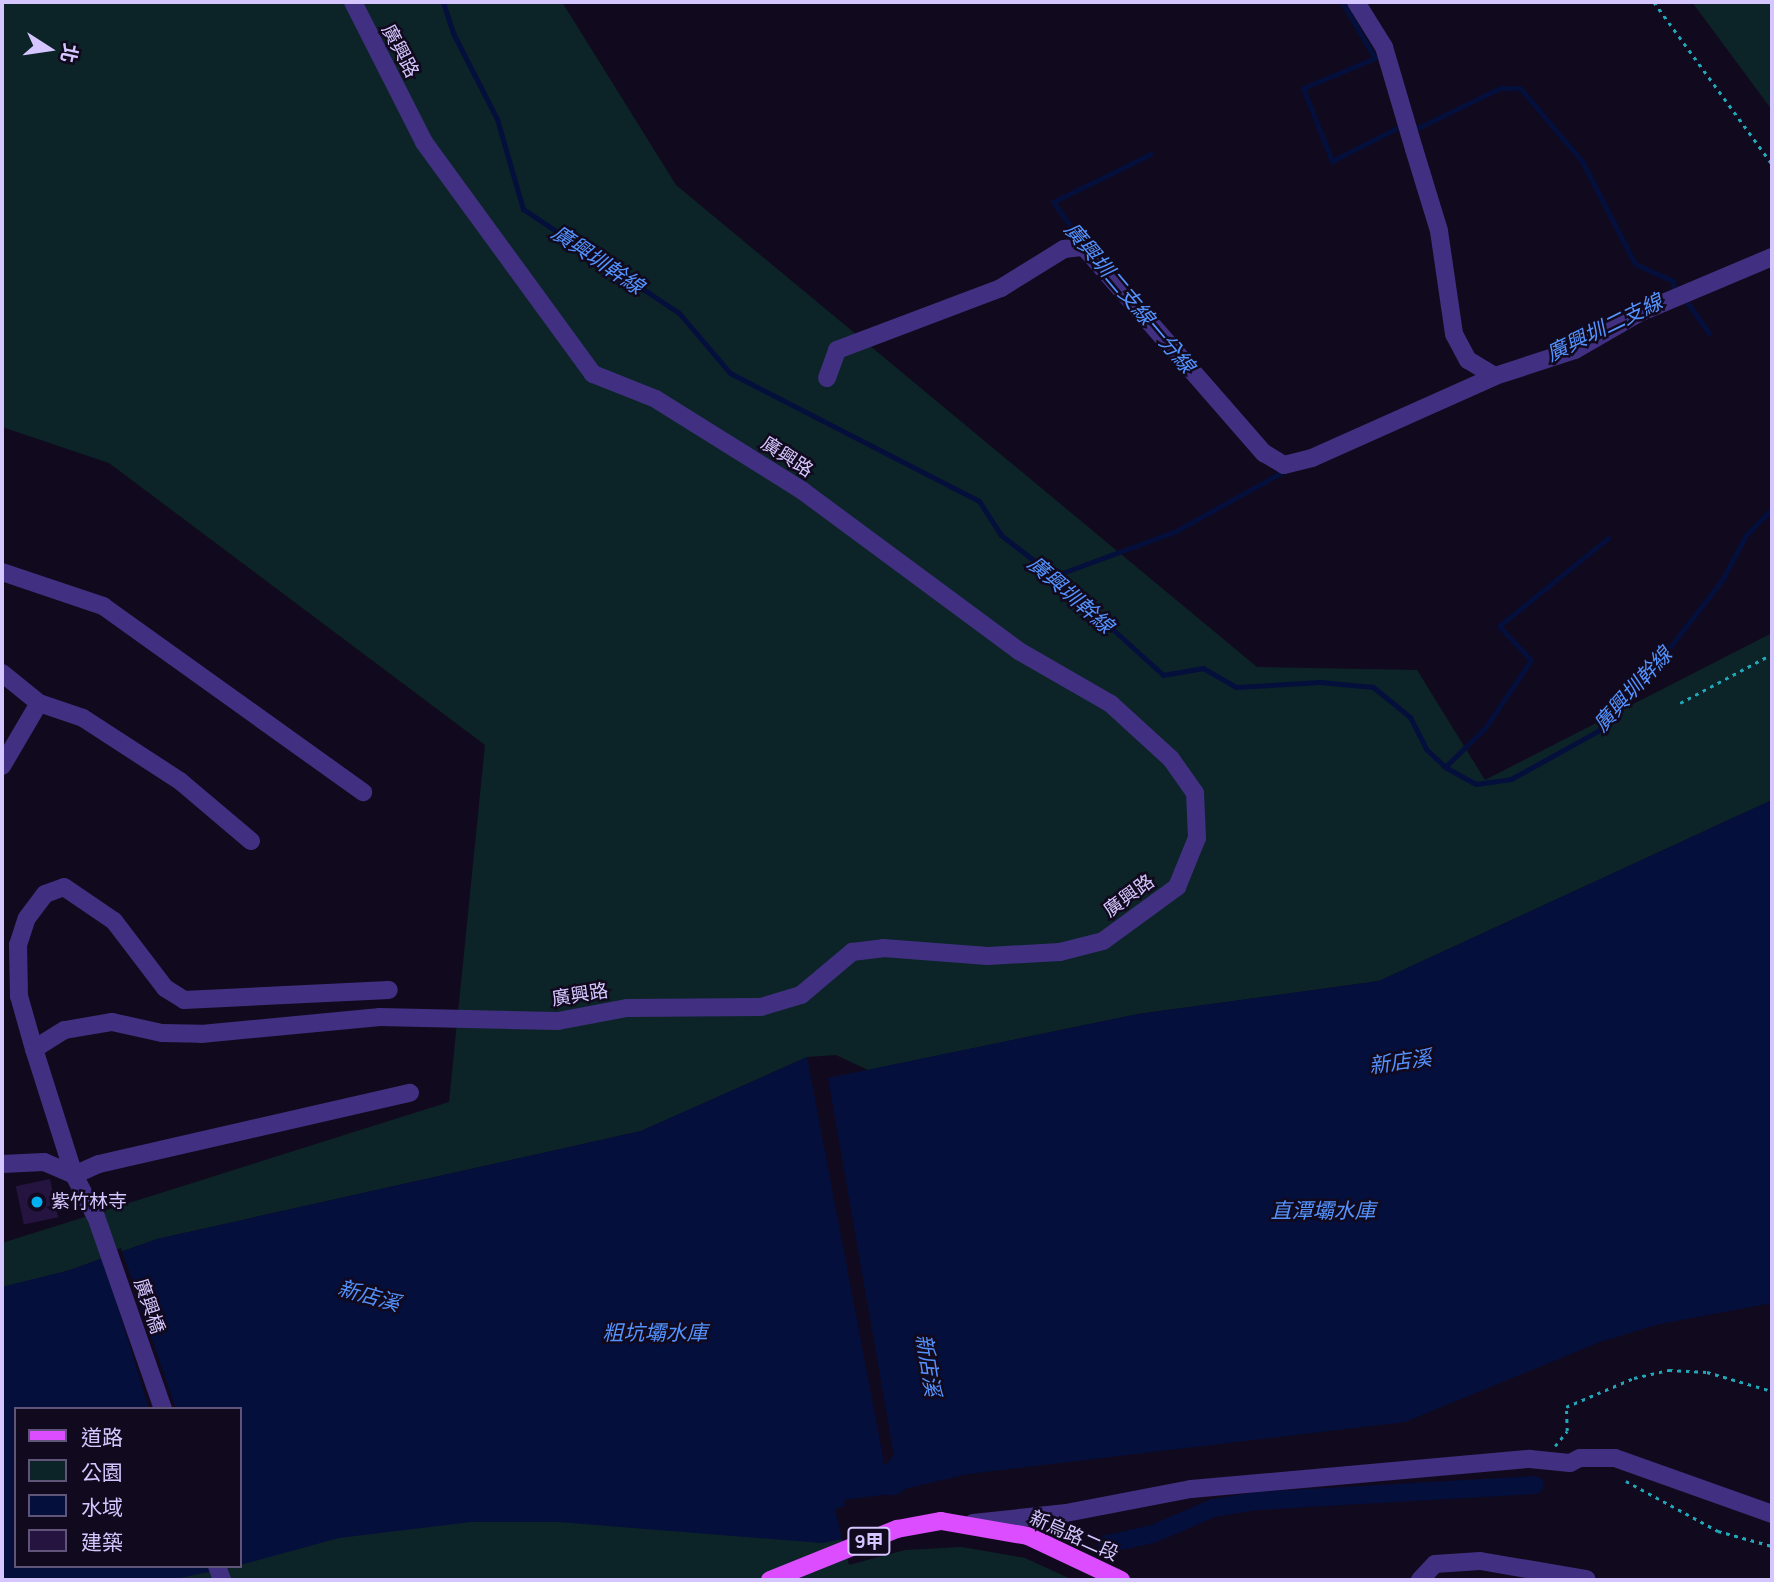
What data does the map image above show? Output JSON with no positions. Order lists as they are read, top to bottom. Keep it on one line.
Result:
{"streets":{"main road":["新烏路二段","9甲"],"street":["廣興路","廣興橋"]},"water":["廣興圳幹線","廣興圳二支線一分線","廣興圳二支線","新店溪","直潭壩水庫","粗坑壩水庫"],"places":["紫竹林寺"],"legend":["道路","公園","水域","建築"],"north":"right"}
